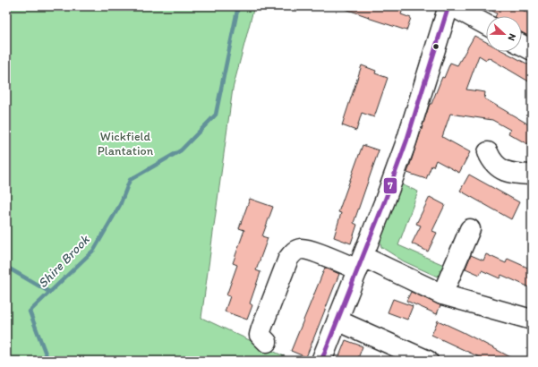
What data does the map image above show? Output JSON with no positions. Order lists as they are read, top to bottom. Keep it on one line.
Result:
{"water":["Shire Brook"],"parks":["Wickfield Plantation"],"lines":["transit line 7"],"north":"right"}
